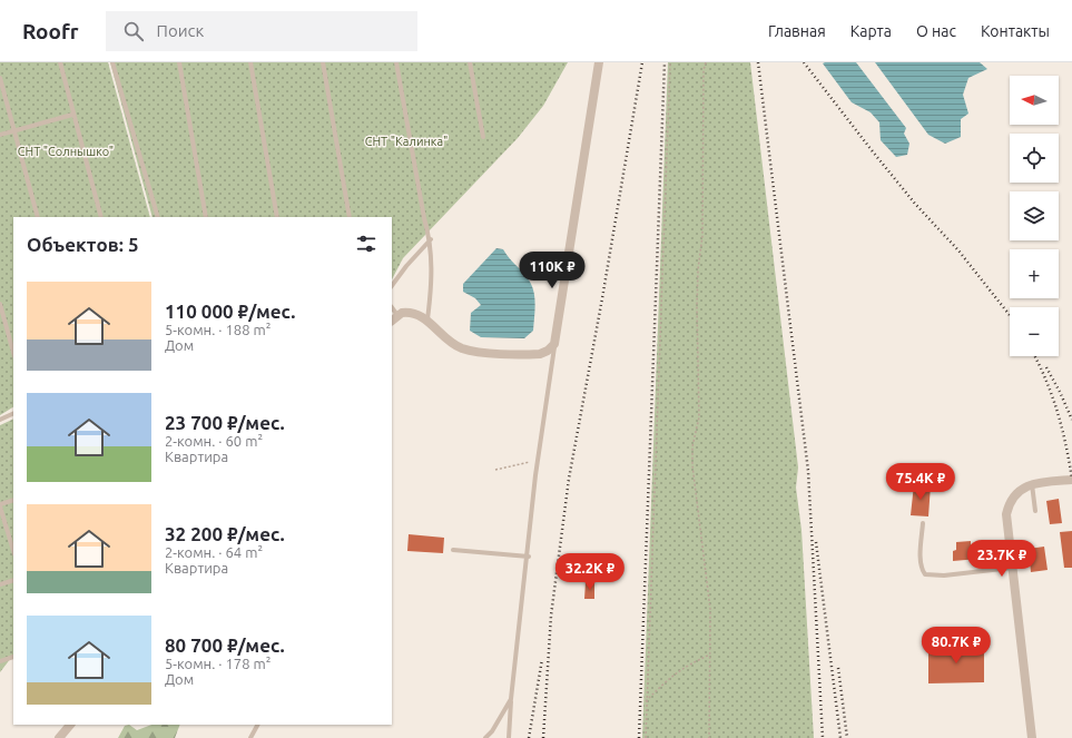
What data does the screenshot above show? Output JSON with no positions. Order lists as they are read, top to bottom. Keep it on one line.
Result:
{"parks":["СНТ \"Калинка\"","СНТ \"Солнышко\""],"north":"left","page":{"header":"Roofr","search":"Поиск","nav":["Главная","Карта","О нас","Контакты"],"map_buttons":["+","−"],"heading":"Объектов: 5","price":["110K ₽","75.4K ₽","23.7K ₽","32.2K ₽","80.7K ₽"],"list":[{"name":"110 000 ₽/мес.","note":"5-комн. · 188 m² · Дом"},{"name":"23 700 ₽/мес.","note":"2-комн. · 60 m² · Квартира"},{"name":"32 200 ₽/мес.","note":"2-комн. · 64 m² · Квартира"},{"name":"80 700 ₽/мес.","note":"5-комн. · 178 m² · Дом"}]}}
